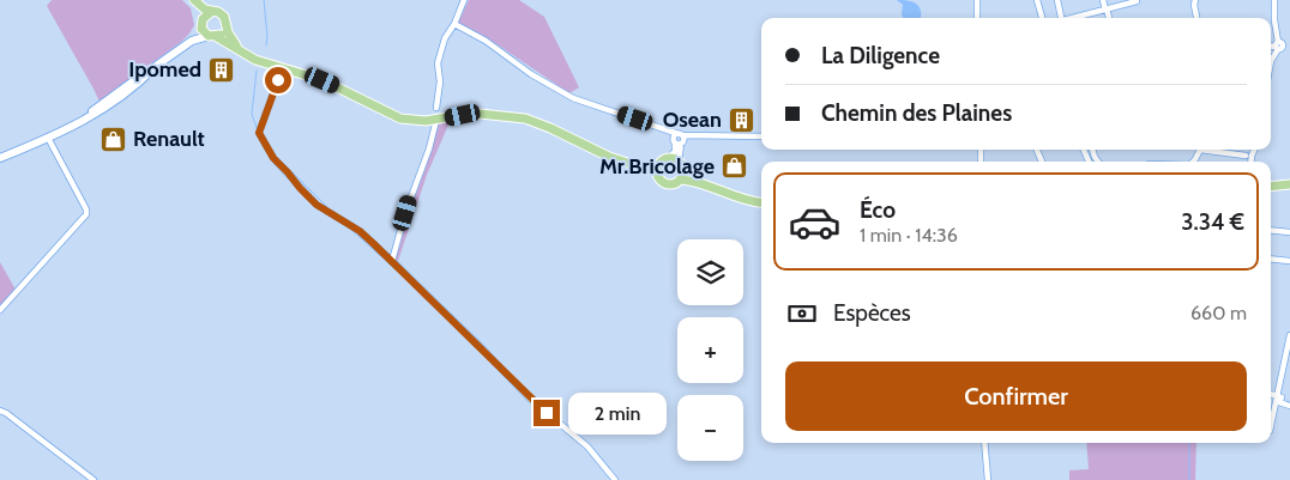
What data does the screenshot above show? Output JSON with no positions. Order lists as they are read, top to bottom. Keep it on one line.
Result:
{"places":{"building":["Ipomed","Osean"],"shop":["Renault","Mr.Bricolage"]},"page":{"banner":["La Diligence","Chemin des Plaines"],"list":[{"name":"Éco","note":"1 min · 14:36","value":"3.34 €"}],"map_buttons":["+","−"],"pay":["Espèces","660 m"],"buttons":"Confirmer","bubble":"2 min"}}
